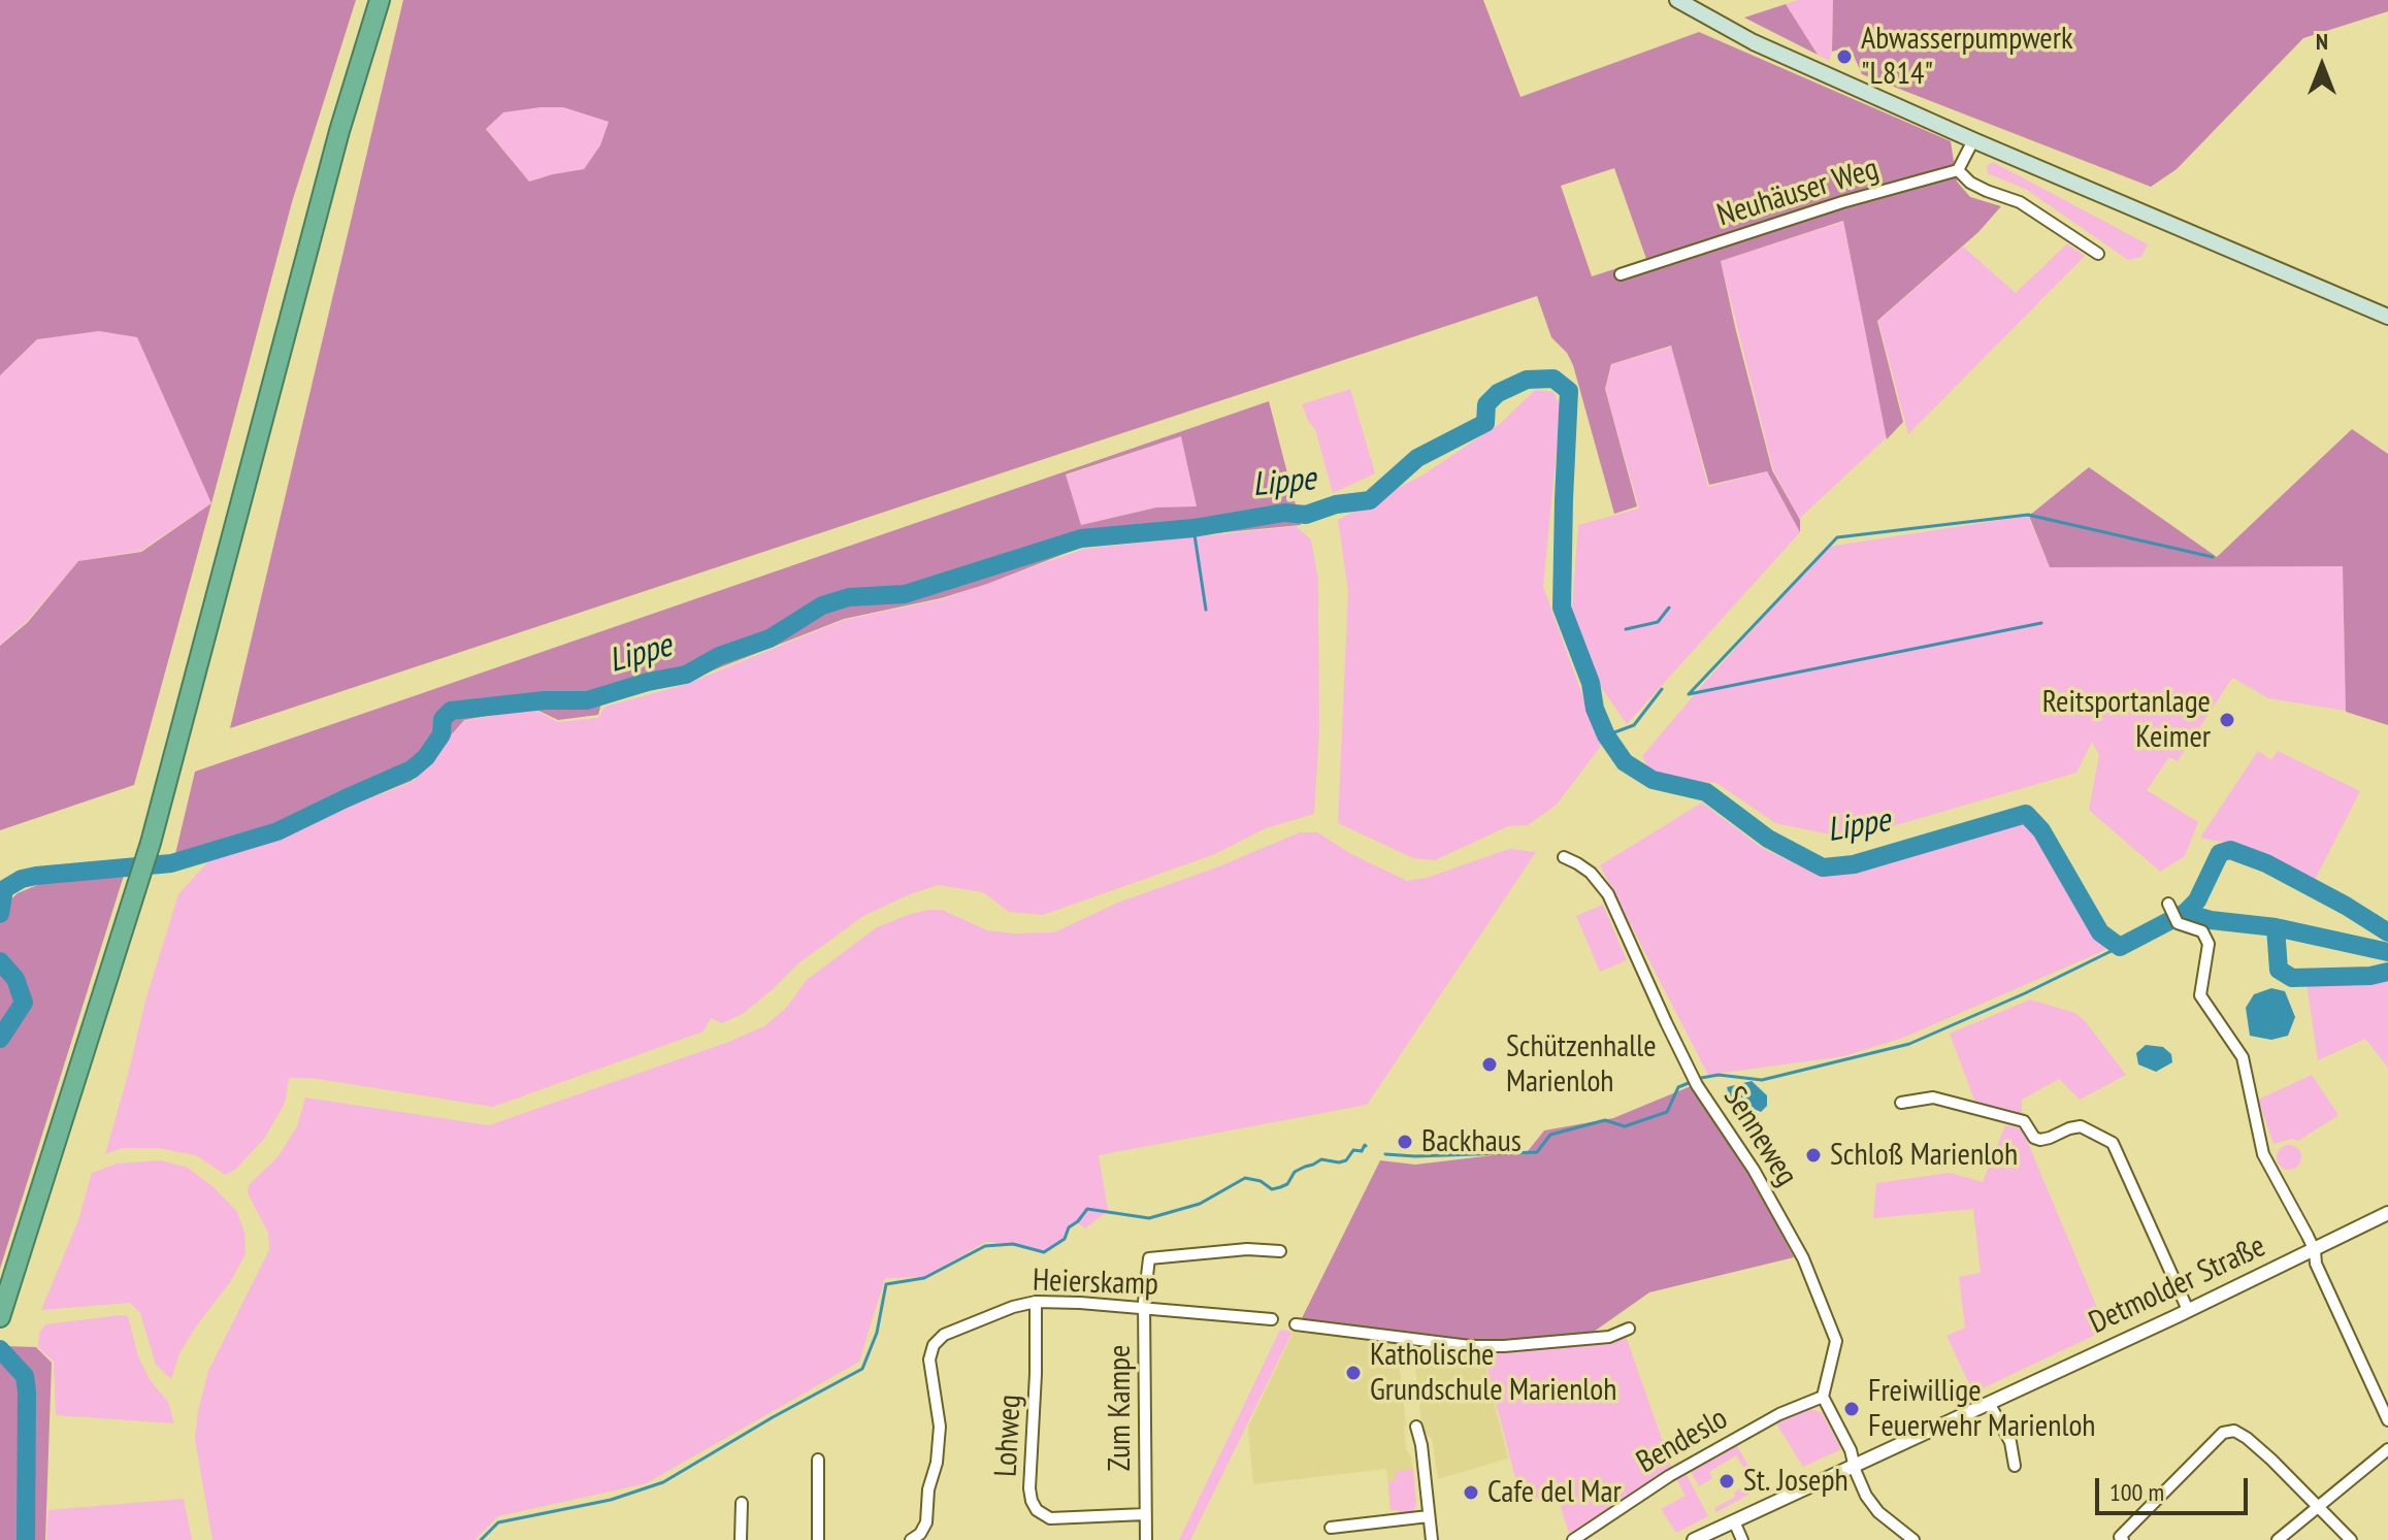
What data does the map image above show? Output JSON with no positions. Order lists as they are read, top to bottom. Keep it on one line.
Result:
{"streets":{"street":["Neuhäuser Weg","Senneweg","Heierskamp","Detmolder Straße","Zum Kampe","Lohweg","Bendeslo"]},"crossings":[["Senneweg","Bendeslo"],["Heierskamp","Zum Kampe"],["Heierskamp","Lohweg"],["Zum Kampe","Lohweg"]],"water":["Lippe"],"places":["Abwasserpumpwerk \"L814\"","Reitsportanlage Keimer","Schützenhalle Marienloh","Backhaus","Schloß Marienloh","Katholische Grundschule Marienloh","Freiwillige Feuerwehr Marienloh","St. Joseph","Cafe del Mar"],"scale_bar":"100 m","north":"top"}
